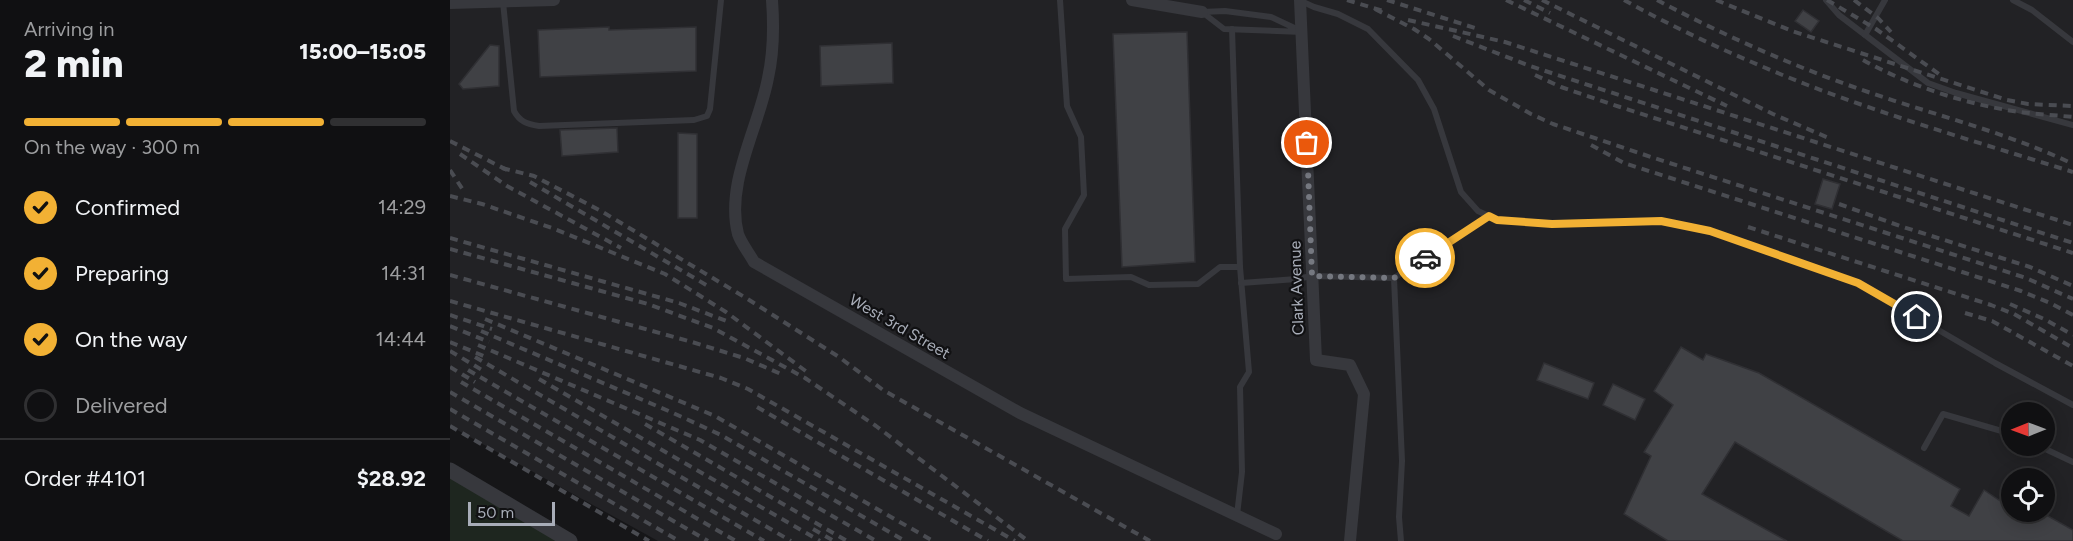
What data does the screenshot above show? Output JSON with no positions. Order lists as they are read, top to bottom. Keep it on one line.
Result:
{"streets":{"street":["Clark Avenue","West 3rd Street"]},"scale_bar":"50 m","north":"left","page":{"heading":["2 min","Arriving in","15:00–15:05"],"panel":["Order #4101","$28.92"],"bar":"On the way · 300 m","list":[["Confirmed","14:29"],["Preparing","14:31"],["On the way","14:44"],"Delivered"],"scale":"50 m"}}
